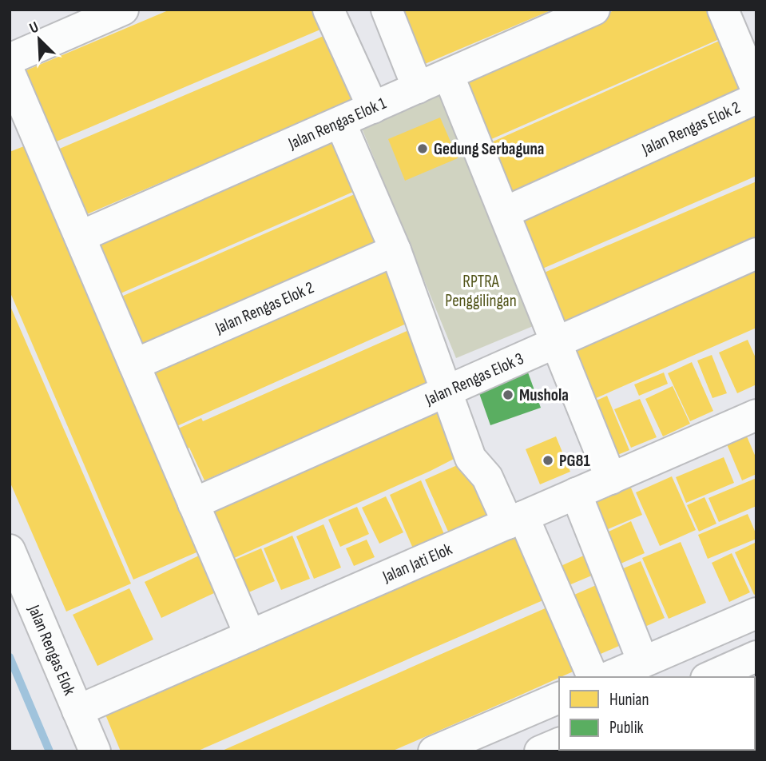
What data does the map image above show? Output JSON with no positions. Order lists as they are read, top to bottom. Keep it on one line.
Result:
{"streets":{"street":["Jalan Rengas Elok 1","Jalan Rengas Elok 2","Jalan Rengas Elok 3","Jalan Jati Elok","Jalan Rengas Elok"]},"crossings":[["Jalan Jati Elok","Jalan Rengas Elok"]],"parks":["RPTRA Penggilingan"],"places":["Gedung Serbaguna","Mushola","PG81"],"legend":["Hunian","Publik"],"north":"top left"}
